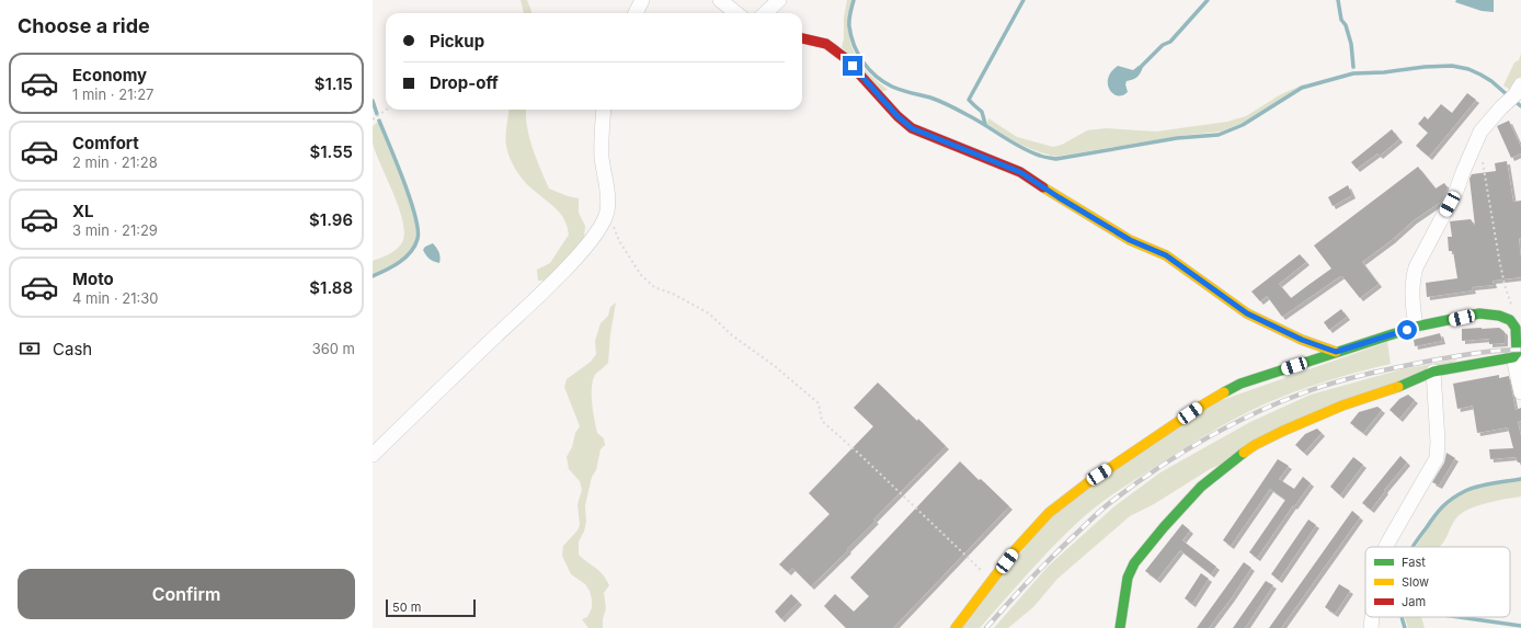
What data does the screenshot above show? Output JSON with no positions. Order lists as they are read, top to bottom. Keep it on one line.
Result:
{"legend":["Fast","Slow","Jam"],"scale_bar":"50 m","page":{"heading":"Choose a ride","banner":["Pickup","Drop-off"],"list":[{"name":"Economy","note":"1 min · 21:27","value":"$1.15"},{"name":"Comfort","note":"2 min · 21:28","value":"$1.55"},{"name":"XL","note":"3 min · 21:29","value":"$1.96"},{"name":"Moto","note":"4 min · 21:30","value":"$1.88"}],"pay":["Cash","360 m"],"buttons":"Confirm","scale":"50 m"}}
